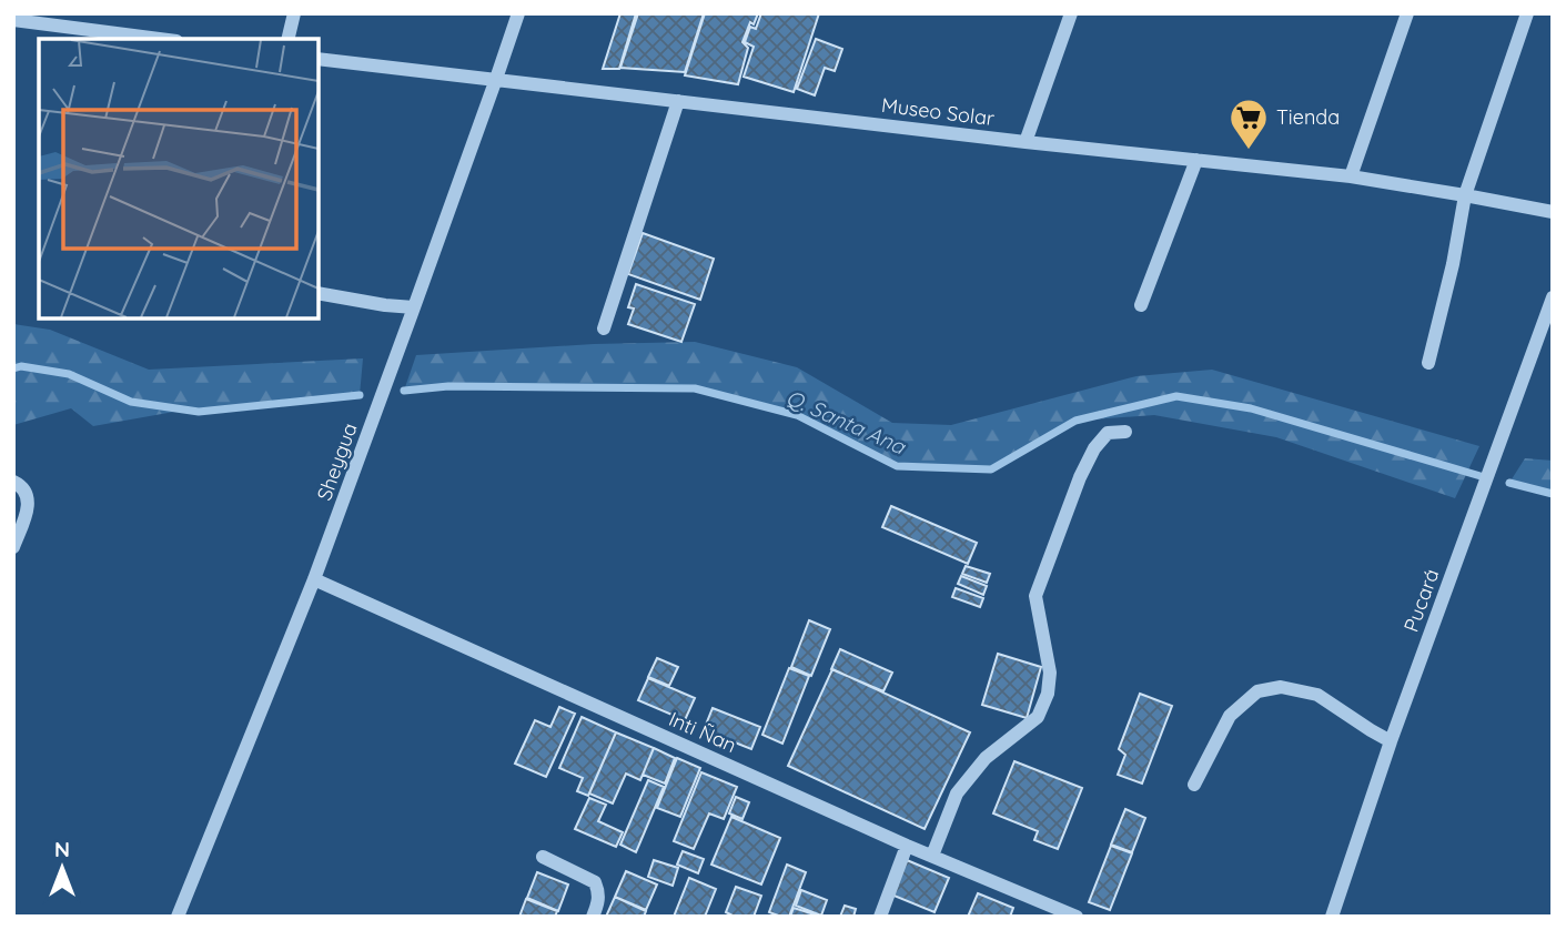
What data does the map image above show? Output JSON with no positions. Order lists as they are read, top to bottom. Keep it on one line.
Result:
{"streets":{"street":["Museo Solar","Sheygua","Pucará","Inti Ñan"]},"crossings":[["Museo Solar","Sheygua"],["Sheygua","Inti Ñan"]],"water":["Q. Santa Ana"],"places":{"supermarket":["Tienda"]},"north":"top"}
